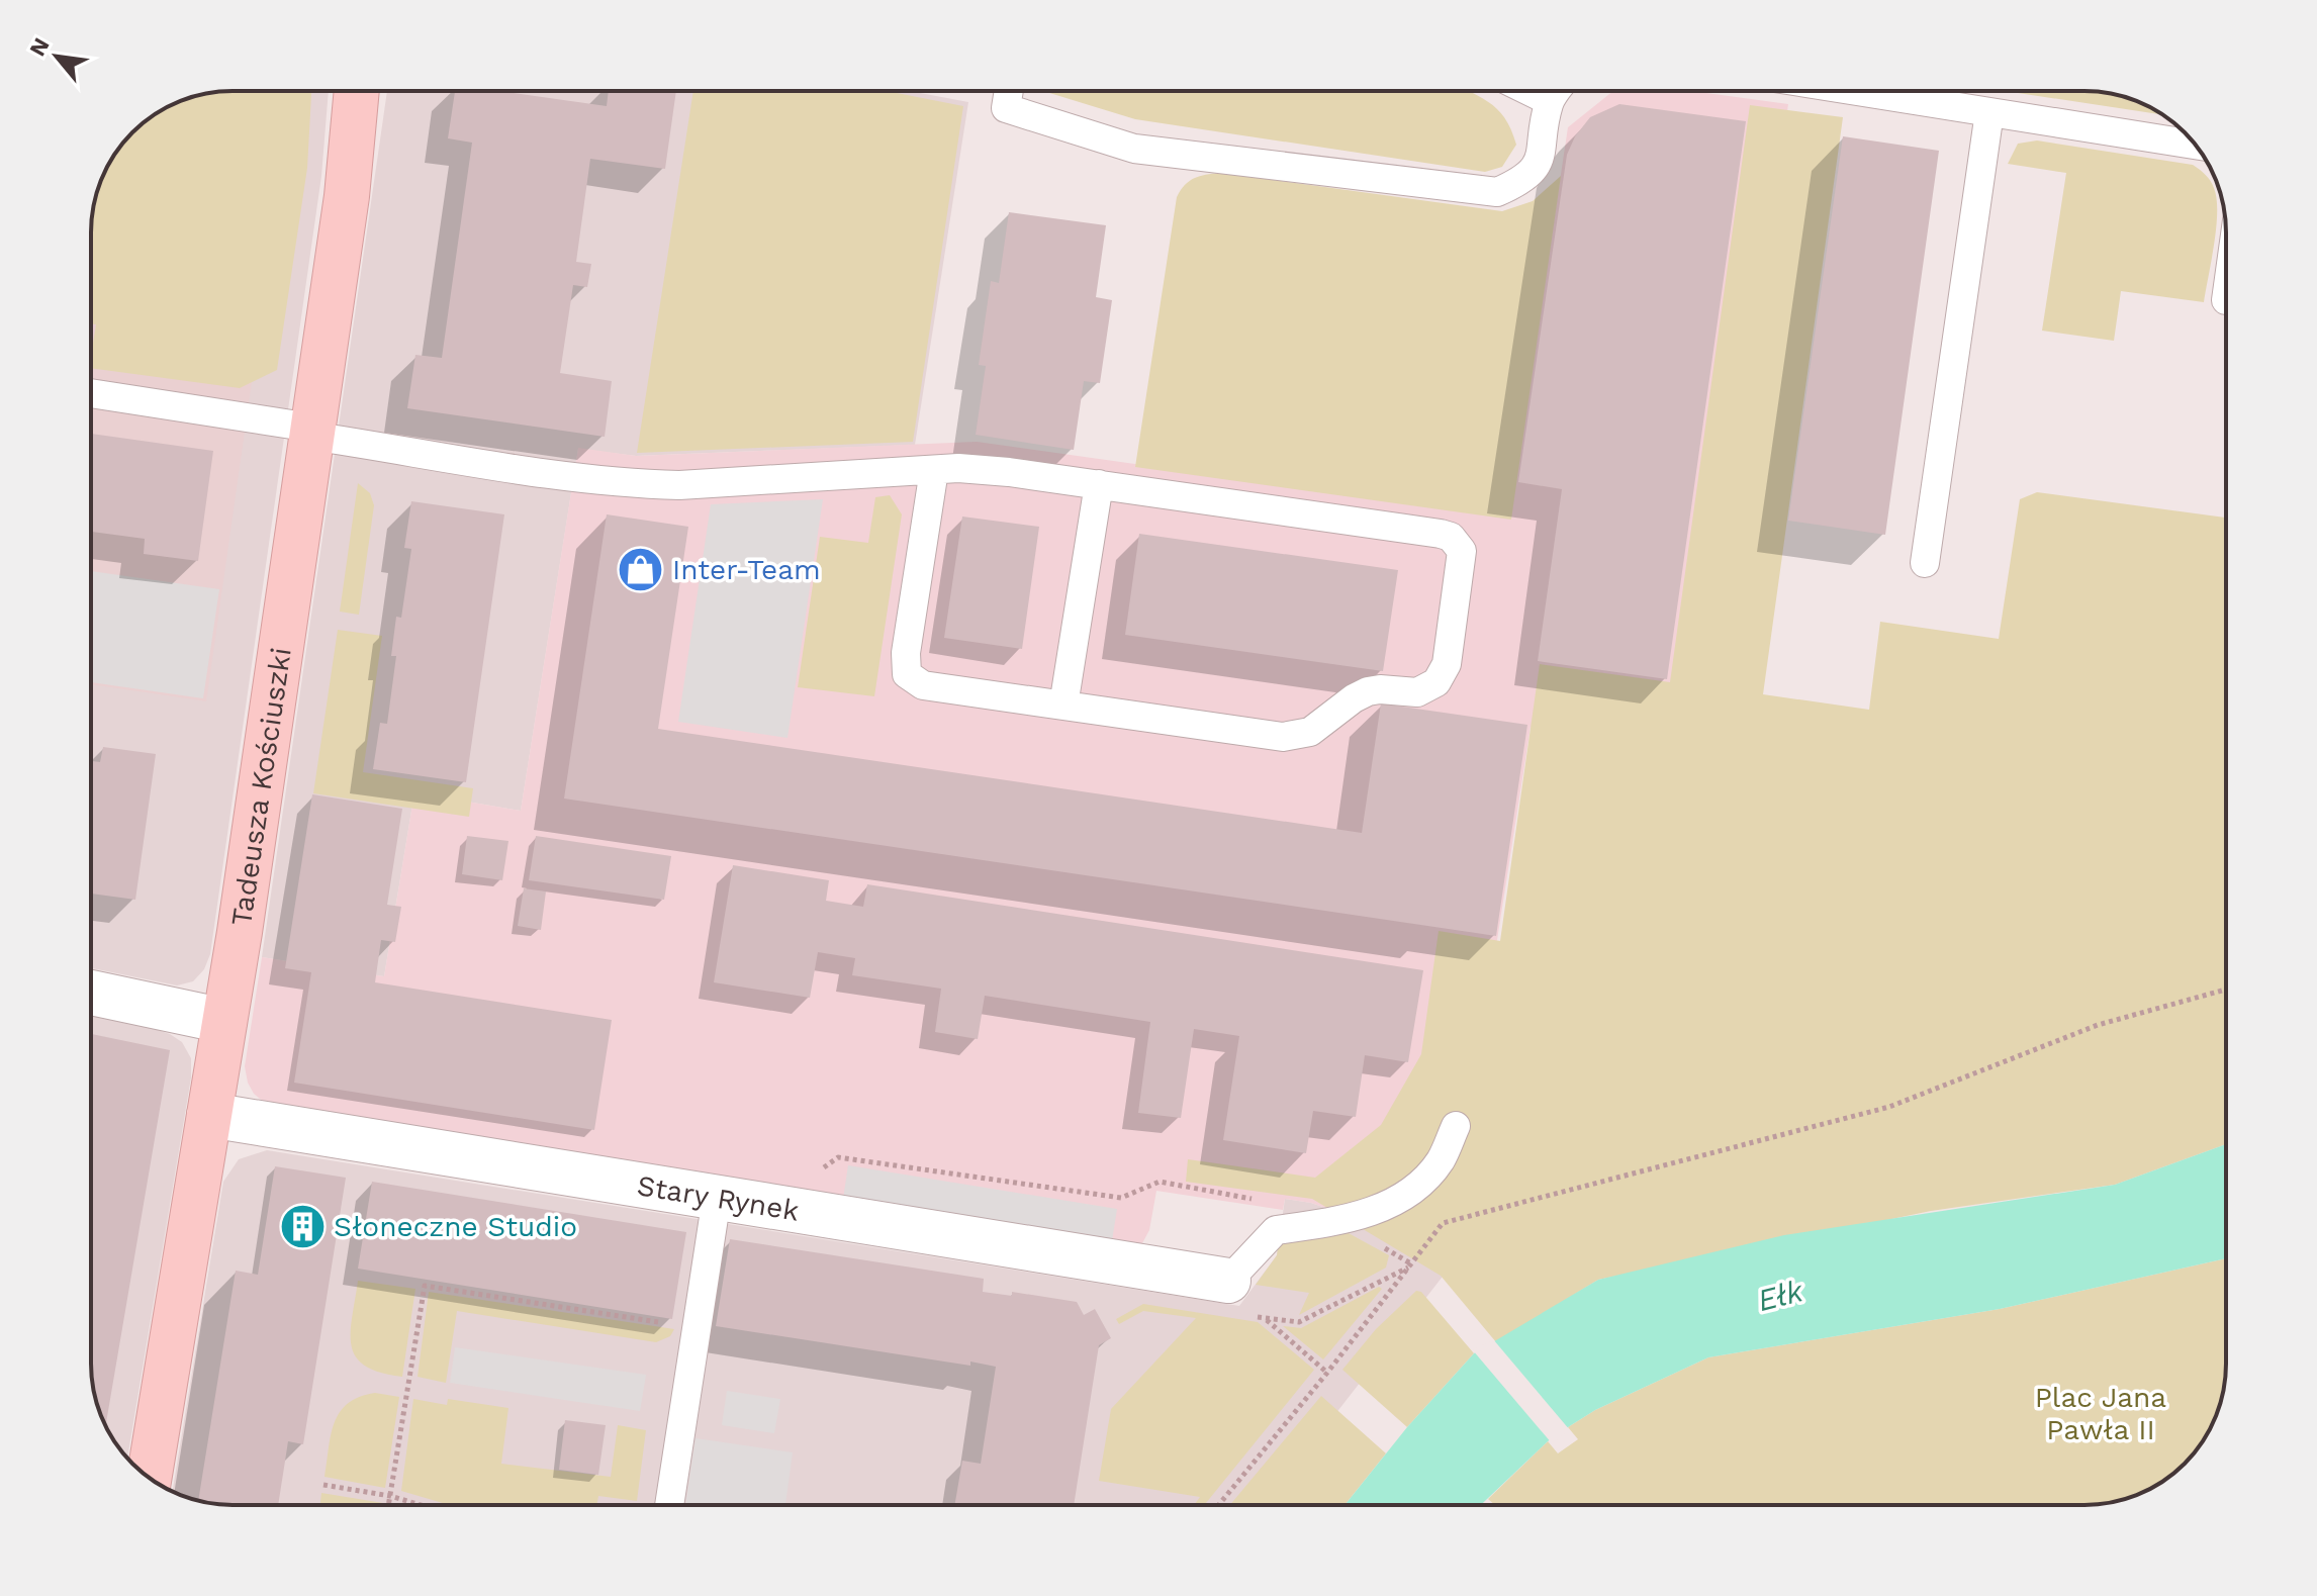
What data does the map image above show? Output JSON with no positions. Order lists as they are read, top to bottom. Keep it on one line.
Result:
{"streets":{"street":["Tadeusza Kościuszki","Stary Rynek"]},"crossings":[["Tadeusza Kościuszki","Stary Rynek"]],"water":["Ełk"],"parks":["Plac Jana Pawła II"],"places":{"shop":["Inter-Team"],"building":["Słoneczne Studio"]},"north":"top left"}
